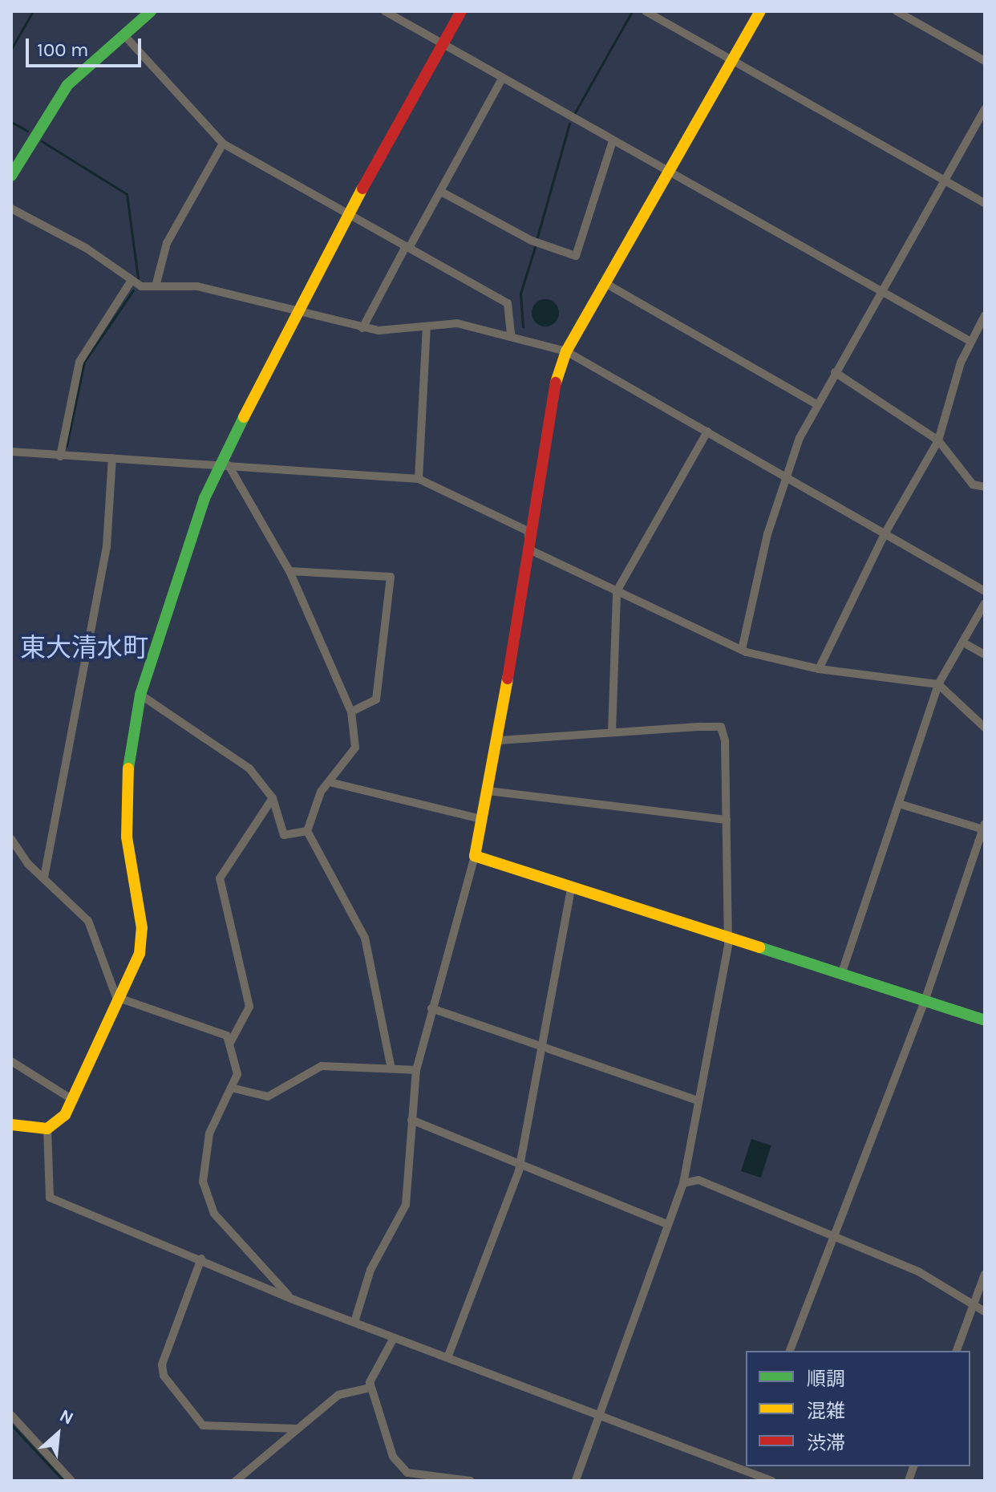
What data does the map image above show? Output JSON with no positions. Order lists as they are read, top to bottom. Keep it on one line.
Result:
{"districts":["東大清水町"],"legend":["順調","混雑","渋滞"],"scale_bar":"100 m","north":"top right"}
